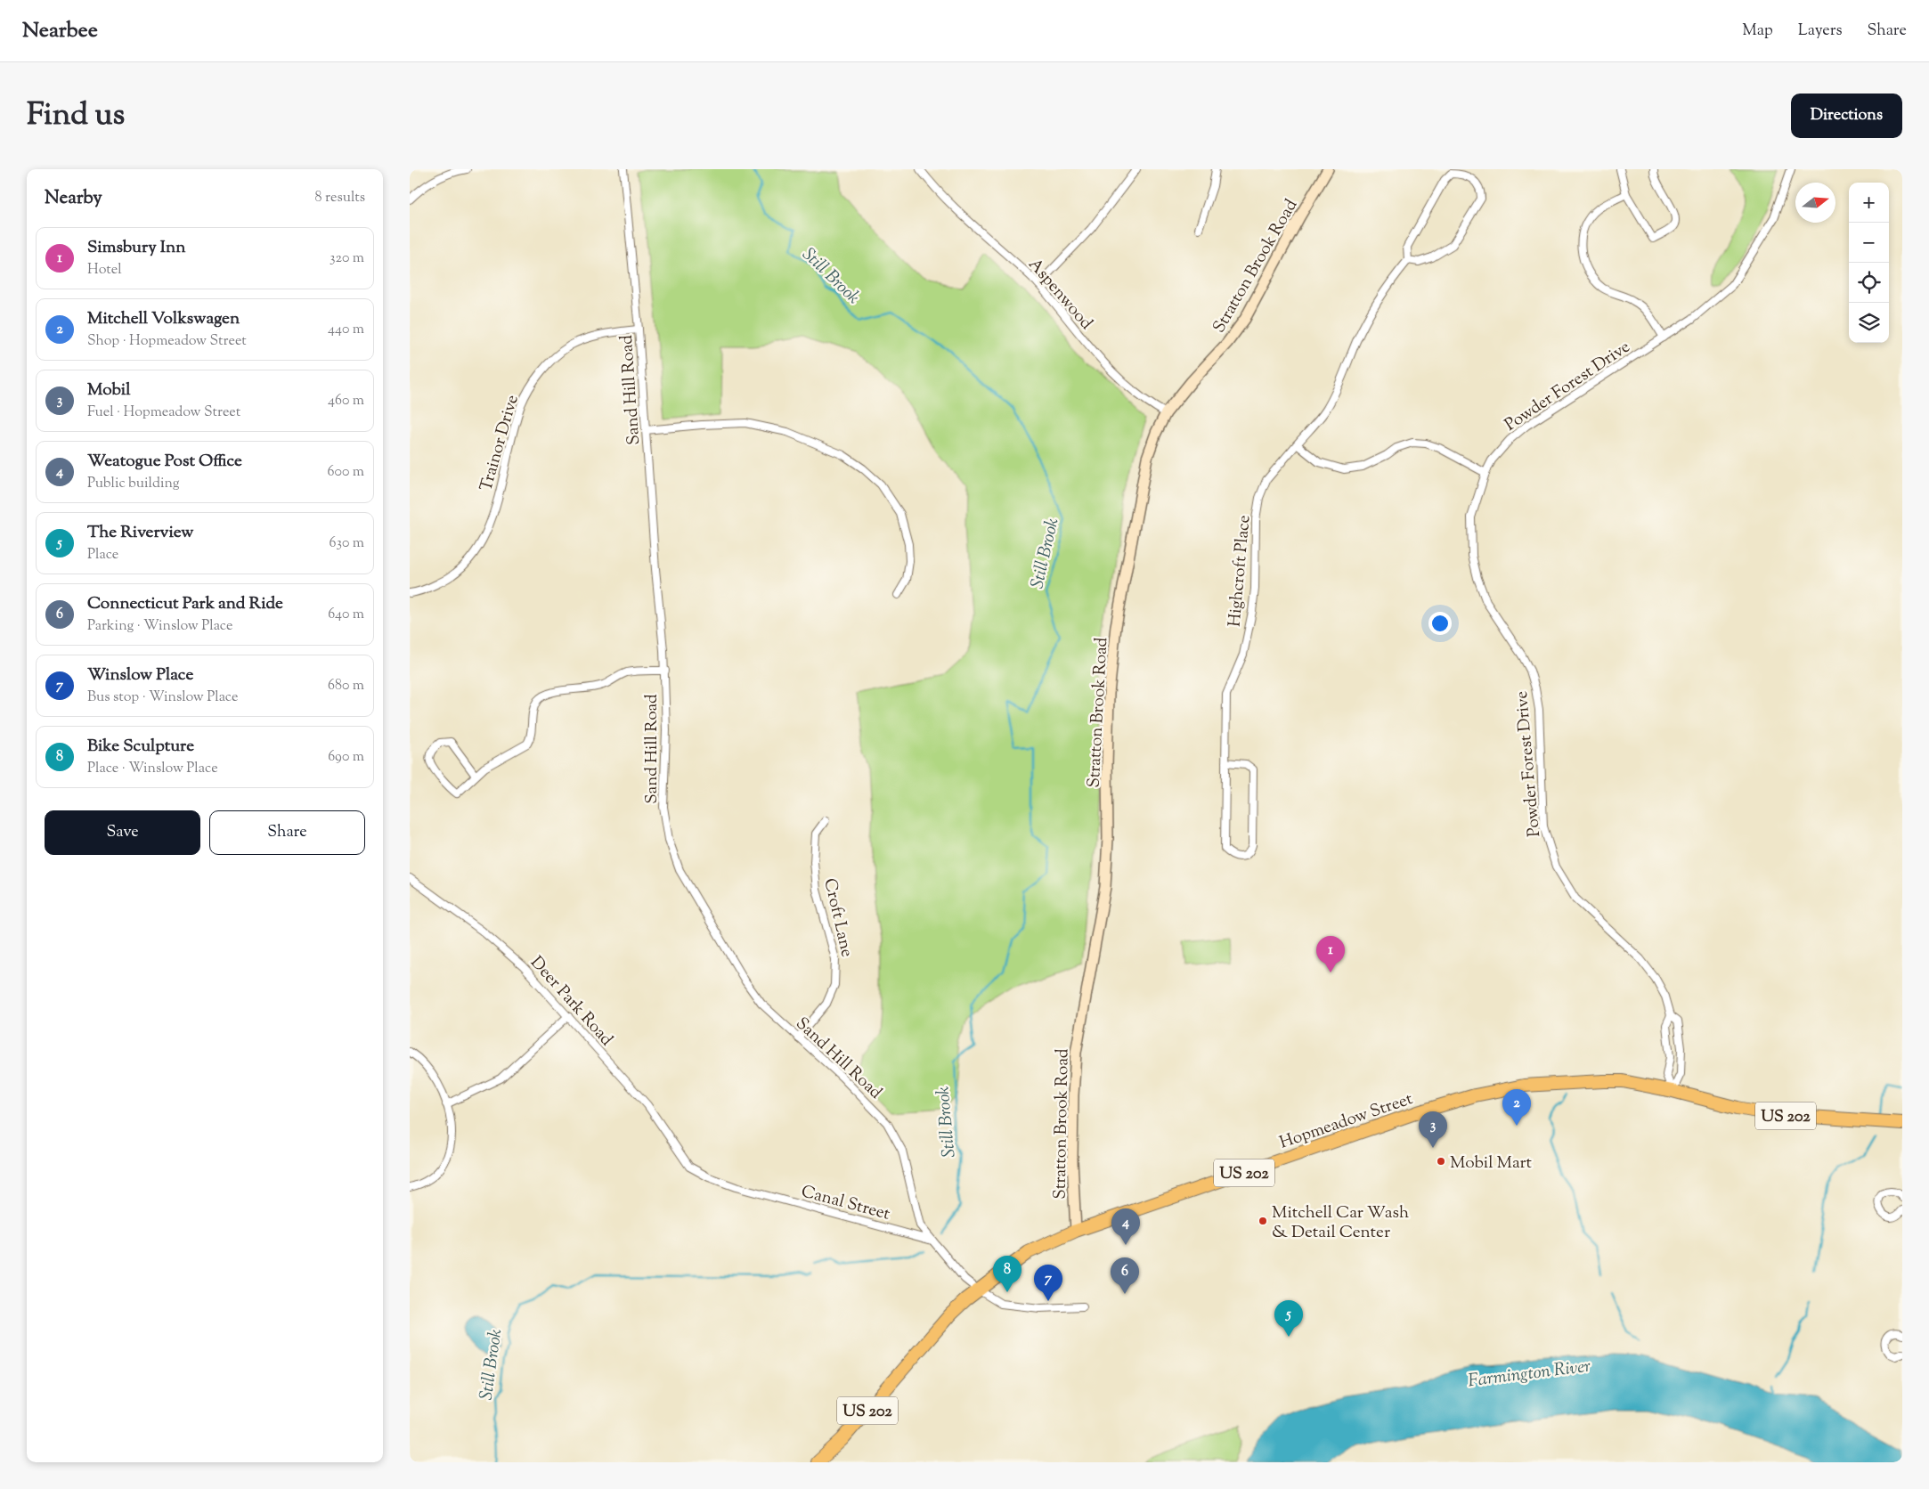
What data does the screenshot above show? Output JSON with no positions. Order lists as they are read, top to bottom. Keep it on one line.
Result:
{"streets":{"highway":["US 202","Hopmeadow Street"],"street":["Stratton Brook Road","Aspenwood","Powder Forest Drive","Sand Hill Road","Trainor Drive","Highcroft Place","Croft Lane","Deer Park Road","Canal Street"]},"crossings":[["Stratton Brook Road","Aspenwood"],["Stratton Brook Road","Hopmeadow Street"],["Powder Forest Drive","Hopmeadow Street"],["Sand Hill Road","Trainor Drive"],["Sand Hill Road","Croft Lane"],["Sand Hill Road","Canal Street"],["Deer Park Road","Canal Street"]],"water":["Still Brook","Farmington River"],"places":["Mobil Mart","Mitchell Car Wash & Detail Center"],"north":"right","page":{"header":"Nearbee","nav":["Map","Layers","Share"],"title":"Find us","buttons":["Directions",["Save","Share"]],"heading":["Nearby","8 results"],"map_buttons":["+","−"],"list":[{"mark":"1","name":"Simsbury Inn","note":"Hotel","value":"320 m"},{"mark":"2","name":"Mitchell Volkswagen","note":"Shop · Hopmeadow Street","value":"440 m"},{"mark":"3","name":"Mobil","note":"Fuel · Hopmeadow Street","value":"460 m"},{"mark":"4","name":"Weatogue Post Office","note":"Public building","value":"600 m"},{"mark":"5","name":"The Riverview","note":"Place","value":"630 m"},{"mark":"6","name":"Connecticut Park and Ride","note":"Parking · Winslow Place","value":"640 m"},{"mark":"7","name":"Winslow Place","note":"Bus stop · Winslow Place","value":"680 m"},{"mark":"8","name":"Bike Sculpture","note":"Place · Winslow Place","value":"690 m"}],"pins":["1","2","3","4","8","6","7","5"]}}
